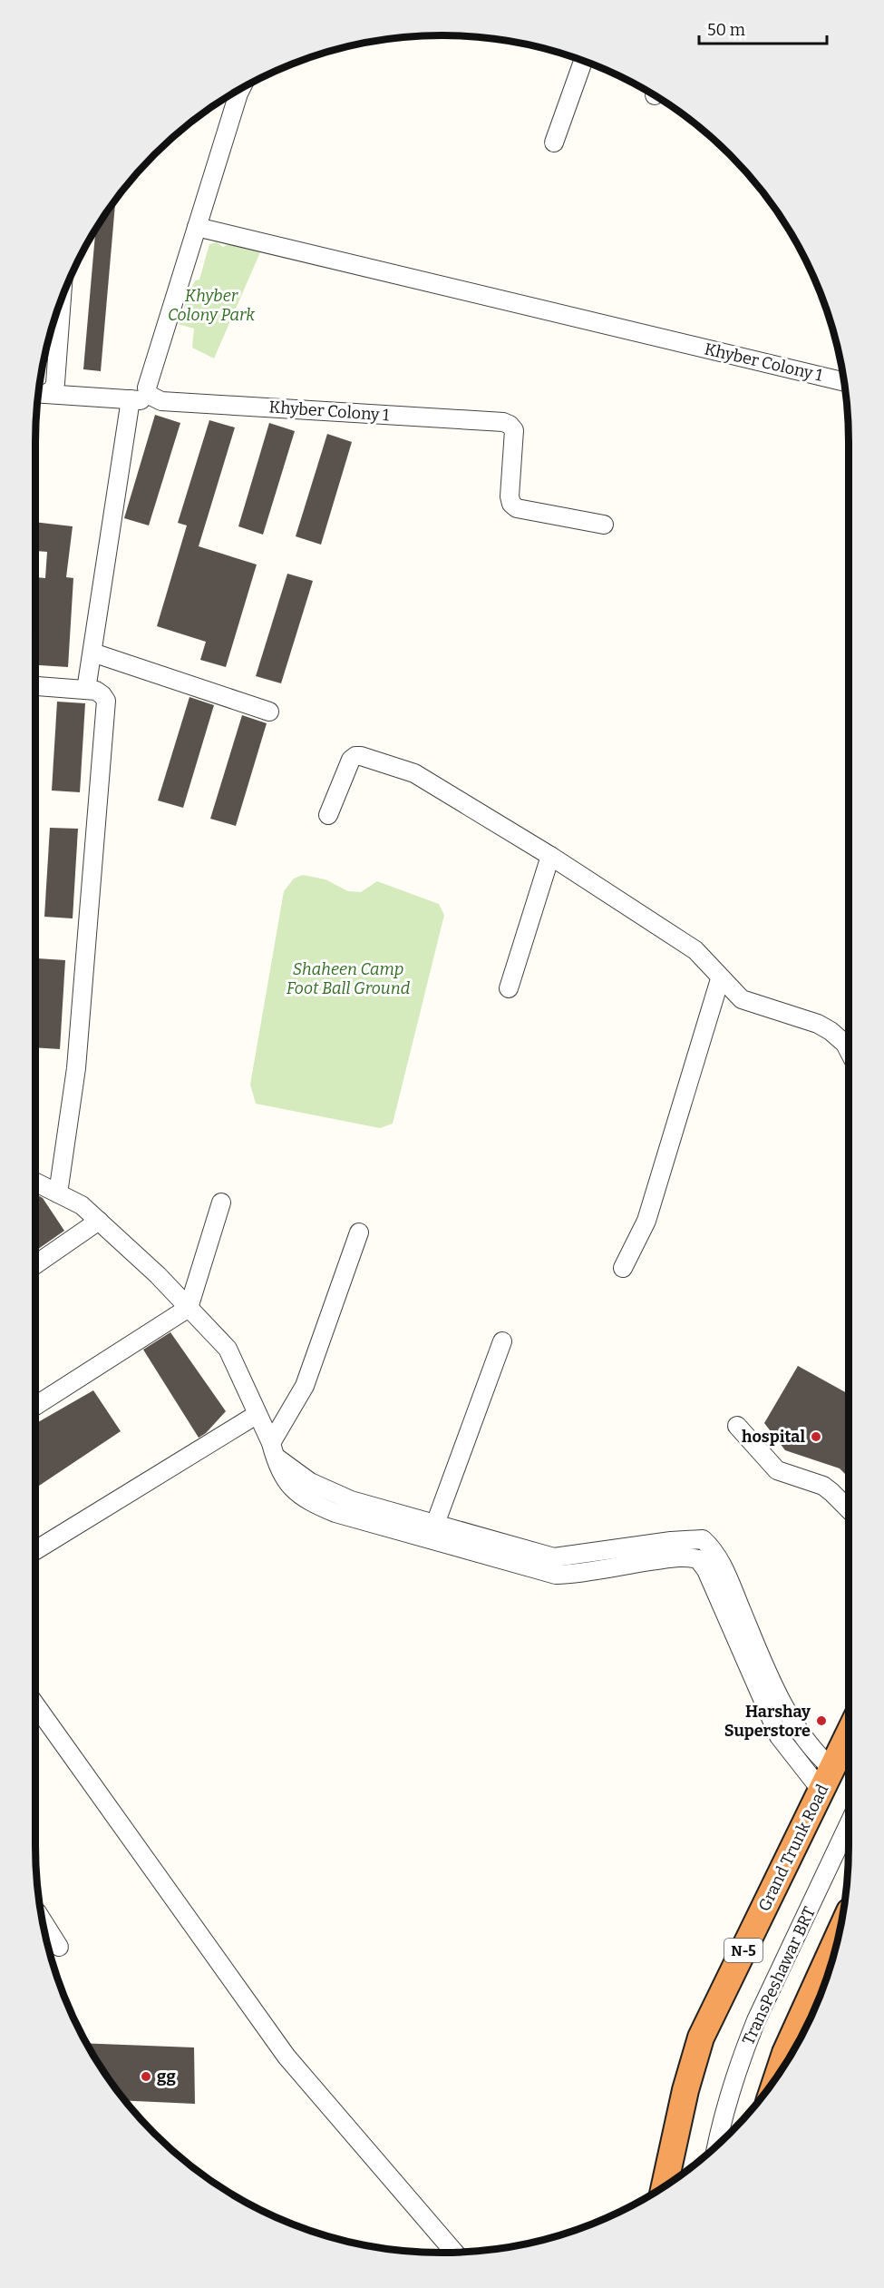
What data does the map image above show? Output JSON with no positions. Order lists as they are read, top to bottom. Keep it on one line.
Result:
{"streets":{"highway":["Grand Trunk Road","N-5"],"street":["Khyber Colony 1","TransPeshawar BRT"]},"parks":["Khyber Colony Park","Shaheen Camp Foot Ball Ground"],"places":["hospital","Harshay Superstore","gg"],"scale_bar":"50 m"}
